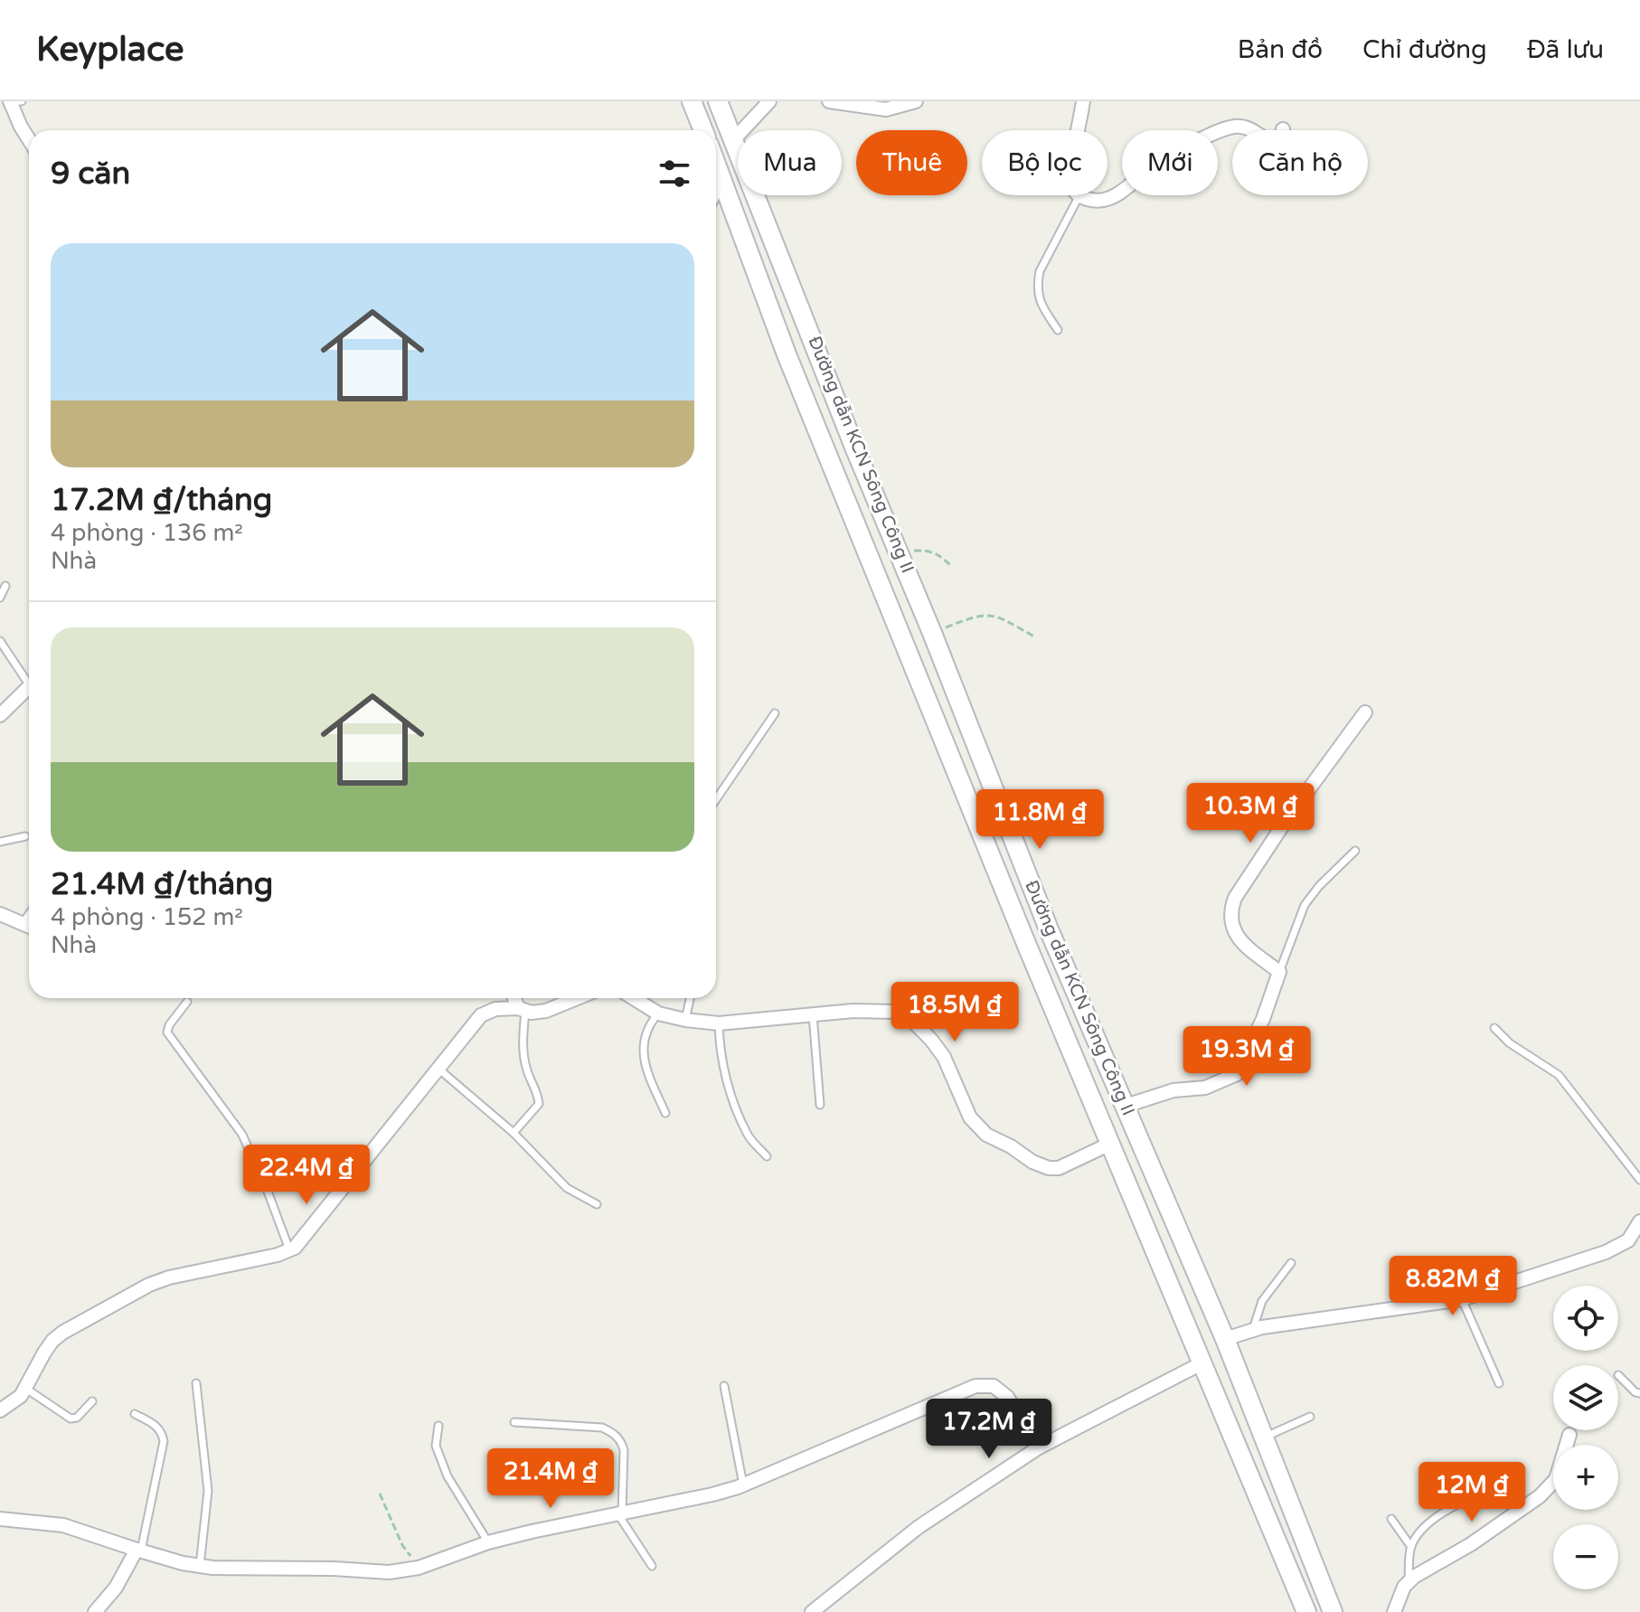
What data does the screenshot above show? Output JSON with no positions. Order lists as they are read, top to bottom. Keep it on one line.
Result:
{"streets":{"street":["Đường dẫn KCN Sông Công II"]},"page":{"header":"Keyplace","nav":["Bản đồ","Chỉ đường","Đã lưu"],"chip":["Mua","Thuê","Bộ lọc","Mới","Căn hộ"],"heading":"9 căn","list":[{"name":"17.2M ₫/tháng","note":"4 phòng · 136 m² · Nhà"},{"name":"21.4M ₫/tháng","note":"4 phòng · 152 m² · Nhà"}],"price":["10.3M ₫","11.8M ₫","18.5M ₫","19.3M ₫","22.4M ₫","8.82M ₫","17.2M ₫","21.4M ₫","12M ₫"],"map_buttons":["+","−"]}}
